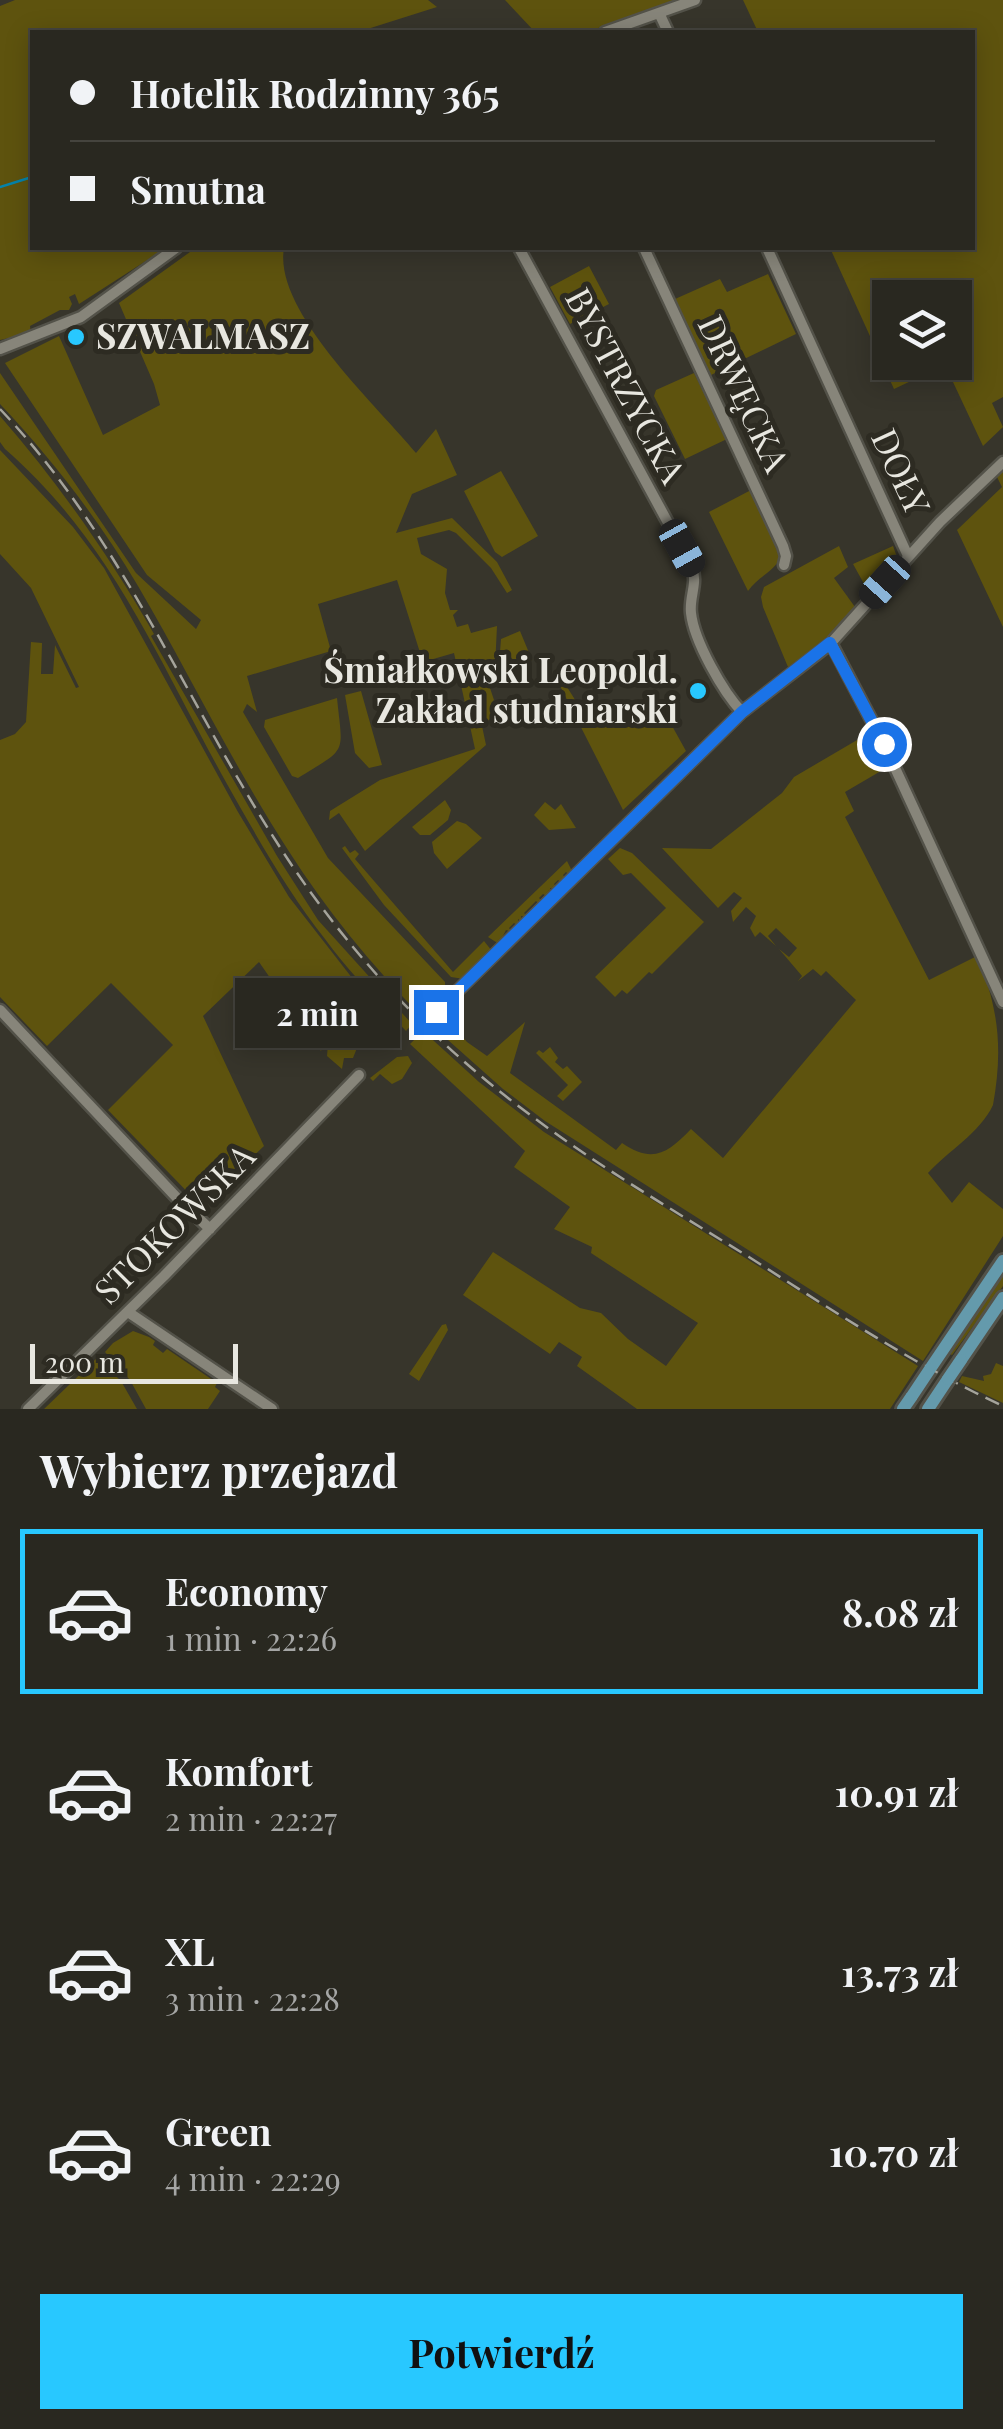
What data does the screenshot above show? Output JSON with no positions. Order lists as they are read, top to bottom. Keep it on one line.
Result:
{"streets":{"street":["BYSTRZYCKA","DRWĘCKA","DOŁY","STOKOWSKA"]},"places":["SZWALMASZ","Śmiałkowski Leopold. Zakład studniarski"],"scale_bar":"200 m","page":{"banner":["Hotelik Rodzinny 365","Smutna"],"bubble":"2 min","scale":"200 m","heading":"Wybierz przejazd","list":[{"name":"Economy","note":"1 min · 22:26","value":"8.08 zł"},{"name":"Komfort","note":"2 min · 22:27","value":"10.91 zł"},{"name":"XL","note":"3 min · 22:28","value":"13.73 zł"},{"name":"Green","note":"4 min · 22:29","value":"10.70 zł"}],"buttons":"Potwierdź"}}
